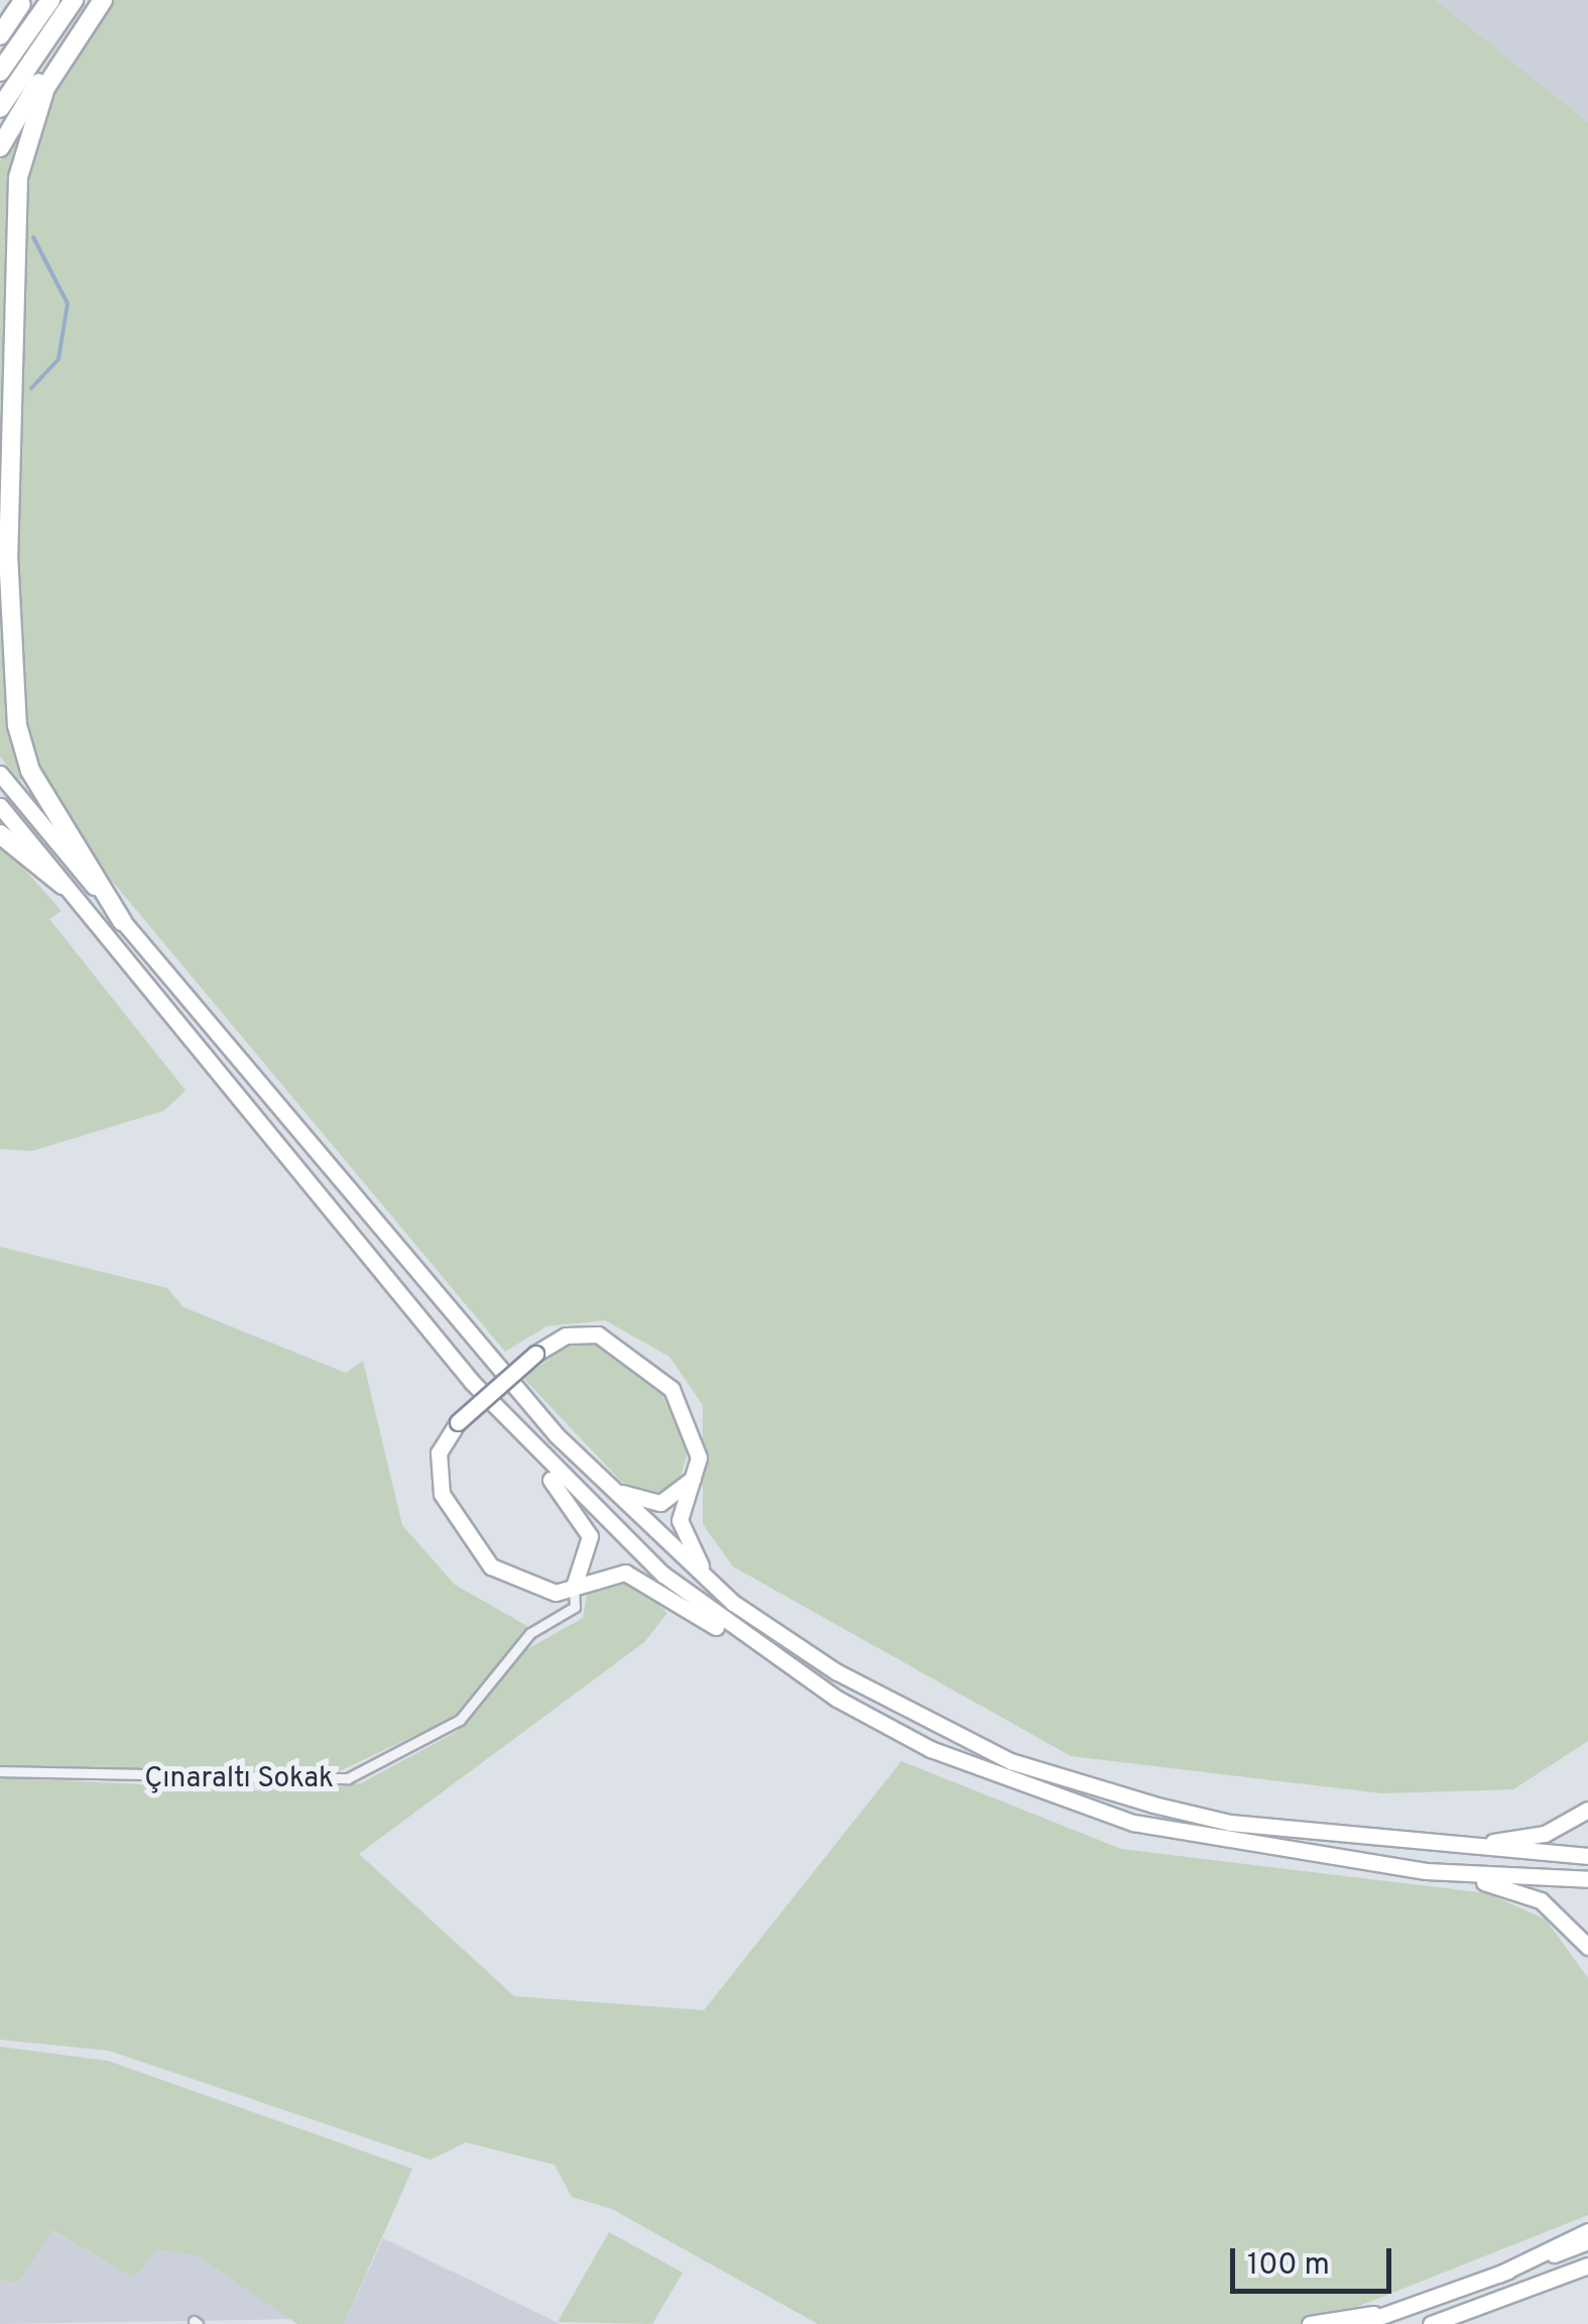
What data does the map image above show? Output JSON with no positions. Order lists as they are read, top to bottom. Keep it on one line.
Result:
{"streets":{"street":["Çınaraltı Sokak"]},"scale_bar":"100 m"}
